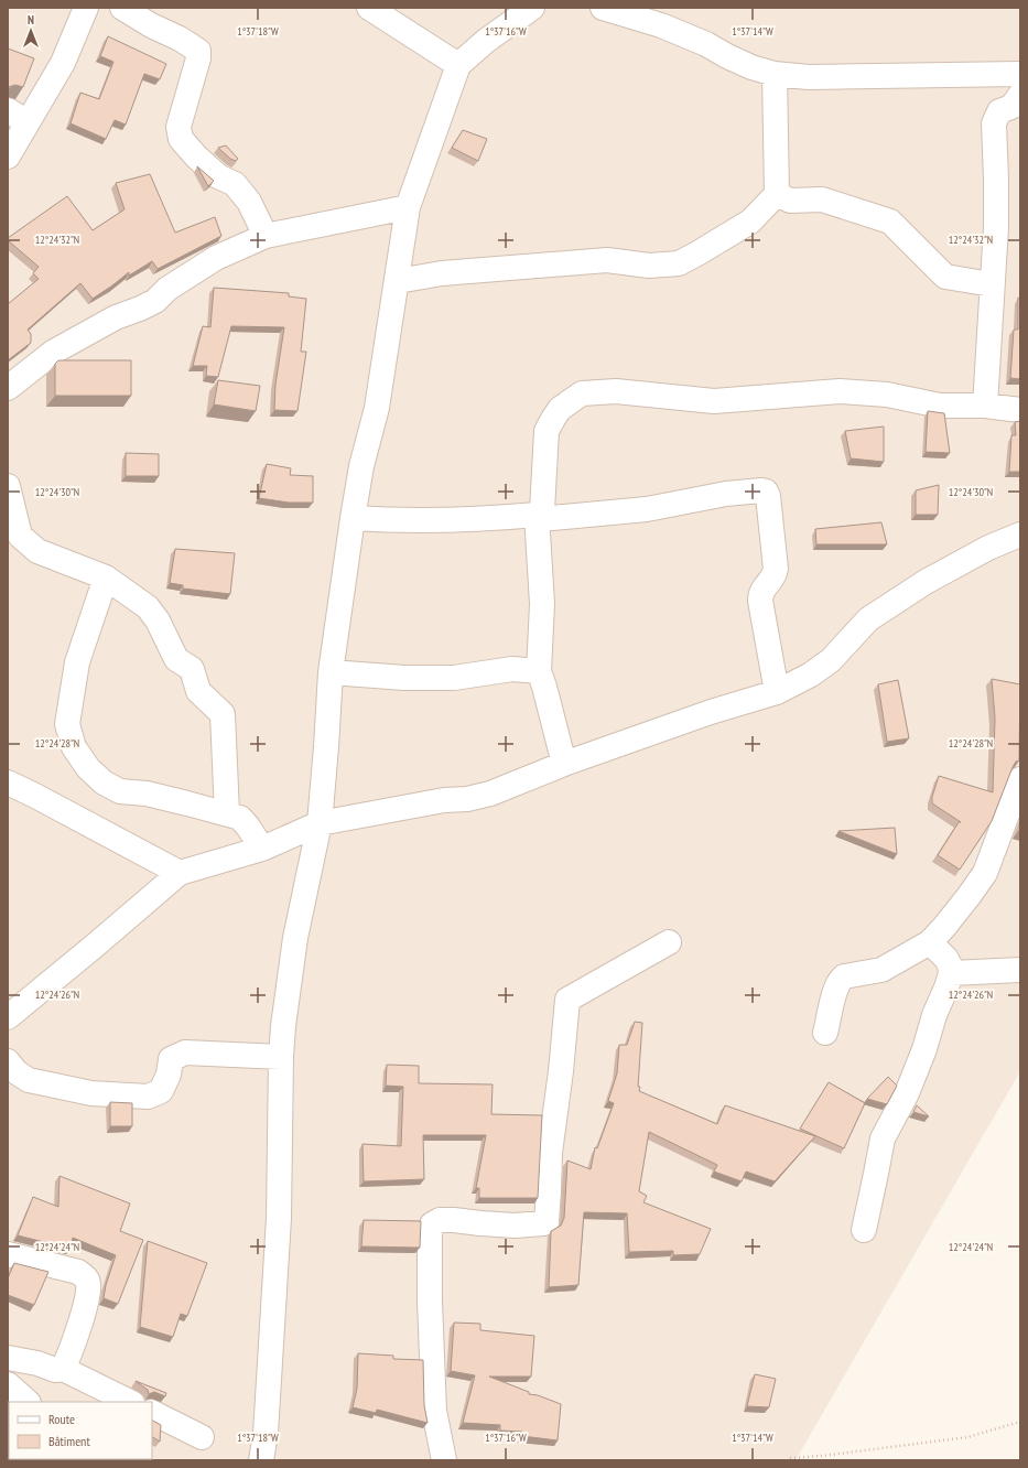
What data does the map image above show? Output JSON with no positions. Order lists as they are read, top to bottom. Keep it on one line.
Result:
{"legend":["Route","Bâtiment"],"north":"top","coordinates":["1°37'18\"W","1°37'16\"W","1°37'14\"W","12°24'32\"N","12°24'30\"N","12°24'28\"N","12°24'26\"N","12°24'24\"N"]}
